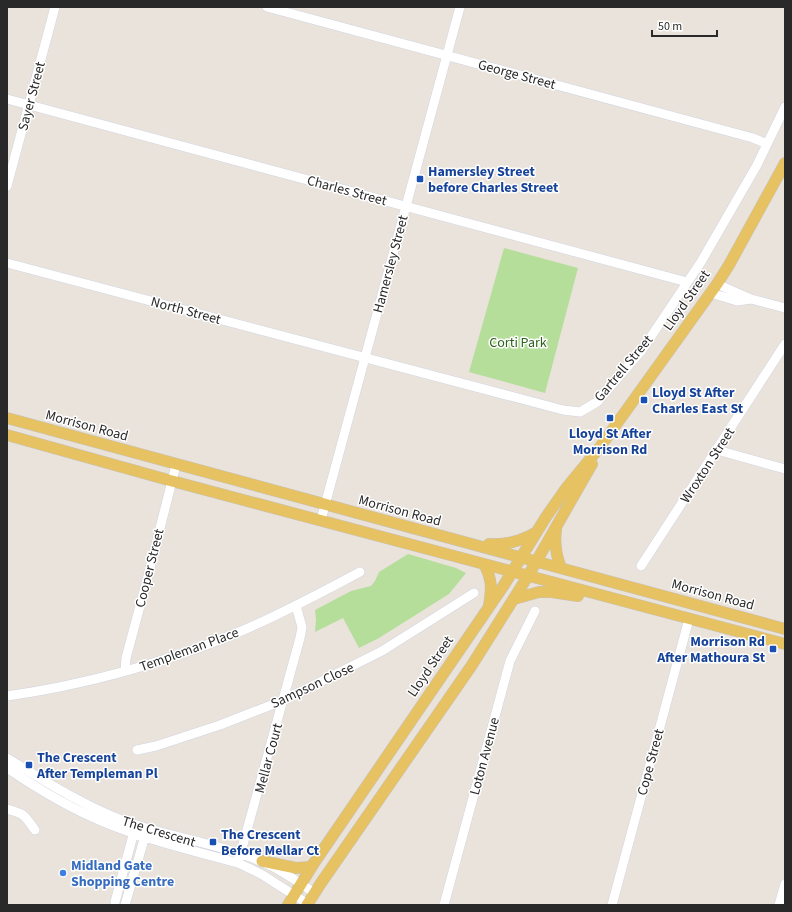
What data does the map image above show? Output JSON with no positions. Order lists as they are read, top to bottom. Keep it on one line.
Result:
{"streets":{"main road":["Lloyd Street","Morrison Road"],"street":["George Street","Sayer Street","Charles Street","Hamersley Street","North Street","Gartrell Street","Wroxton Street","Cooper Street","Templeman Place","Sampson Close","Loton Avenue","Mellar Court","Cope Street","The Crescent"]},"crossings":[["George Street","Hamersley Street"],["George Street","Gartrell Street"],["Sayer Street","Charles Street"],["Charles Street","Hamersley Street"],["Charles Street","Gartrell Street"],["Hamersley Street","North Street"],["Hamersley Street","Gartrell Street"],["Hamersley Street","Morrison Road"],["Lloyd Street","Morrison Road"],["Lloyd Street","The Crescent"],["North Street","Gartrell Street"],["Morrison Road","Cooper Street"],["Cooper Street","Templeman Place"],["Templeman Place","Mellar Court"],["Sampson Close","Mellar Court"],["Mellar Court","The Crescent"]],"parks":["Corti Park"],"places":{"transit":["Hamersley Street before Charles Street","Lloyd St After Charles East St","Lloyd St After Morrison Rd","Morrison Rd After Mathoura St","The Crescent After Templeman Pl","The Crescent Before Mellar Ct"],"other":["Midland Gate Shopping Centre"]},"scale_bar":"50 m"}
